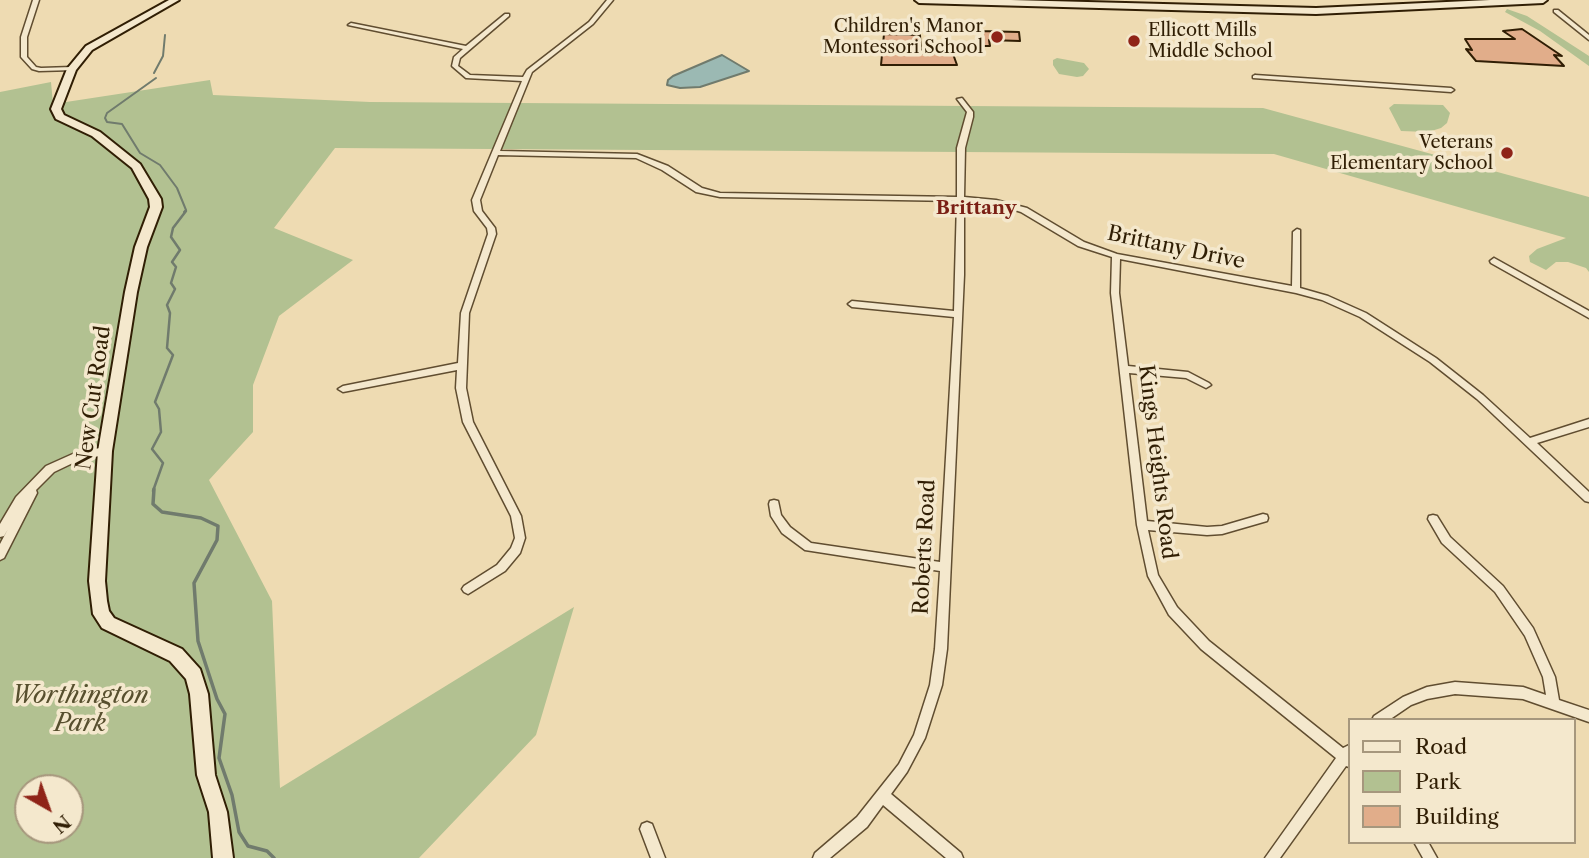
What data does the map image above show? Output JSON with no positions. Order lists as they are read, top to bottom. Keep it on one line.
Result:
{"streets":{"street":["Brittany Drive","New Cut Road","Kings Heights Road","Roberts Road"]},"crossings":[["Brittany Drive","Kings Heights Road"],["Brittany Drive","Roberts Road"]],"districts":["Brittany"],"parks":["Worthington Park"],"places":["Children's Manor Montessori School","Ellicott Mills Middle School","Veterans Elementary School"],"legend":["Road","Park","Building"],"north":"bottom right"}
